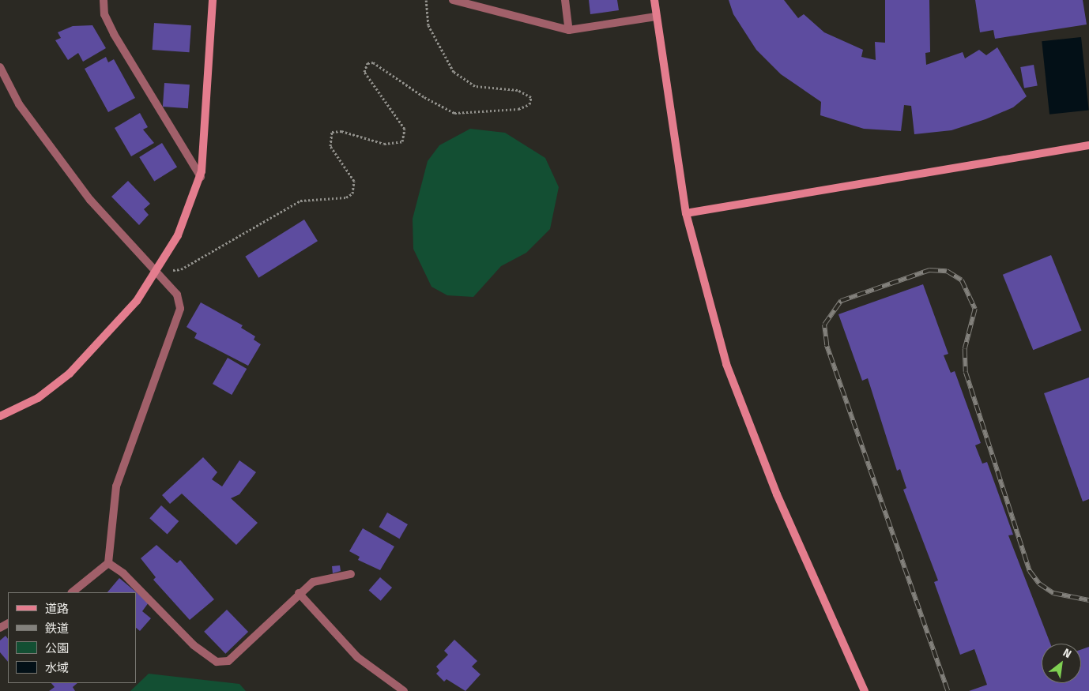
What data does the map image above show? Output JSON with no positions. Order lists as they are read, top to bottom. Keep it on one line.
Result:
{"legend":["道路","鉄道","公園","水域"],"north":"top right"}
